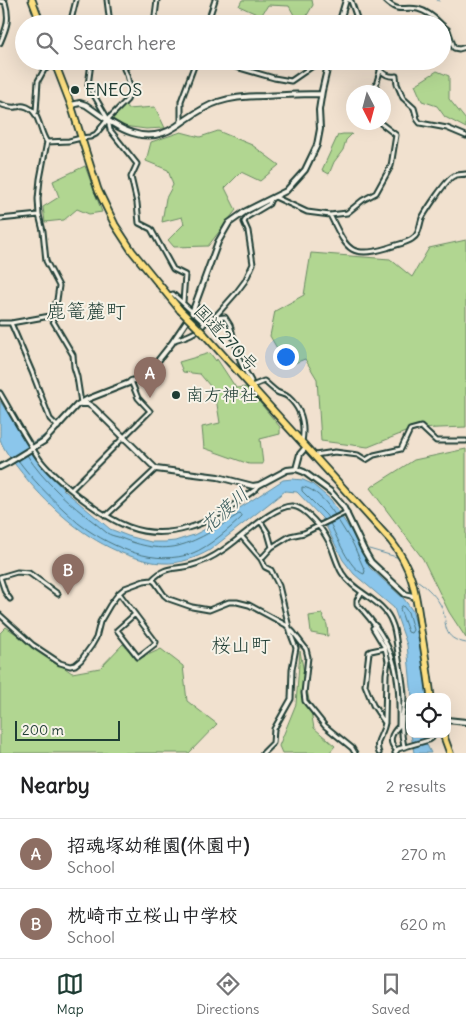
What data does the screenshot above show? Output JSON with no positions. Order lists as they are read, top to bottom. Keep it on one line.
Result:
{"streets":{"highway":["国道270号"]},"districts":["鹿篭麓町","桜山町"],"water":["花渡川"],"places":["ENEOS","南方神社"],"scale_bar":"200 m","north":"bottom","page":{"search":"Search here","pins":["A","B"],"scale":"200 m","heading":["Nearby","2 results"],"list":[{"mark":"A","name":"招魂塚幼稚園(休園中)","note":"School","value":"270 m"},{"mark":"B","name":"枕崎市立桜山中学校","note":"School","value":"620 m"}],"nav":["Map","Directions","Saved"]}}
